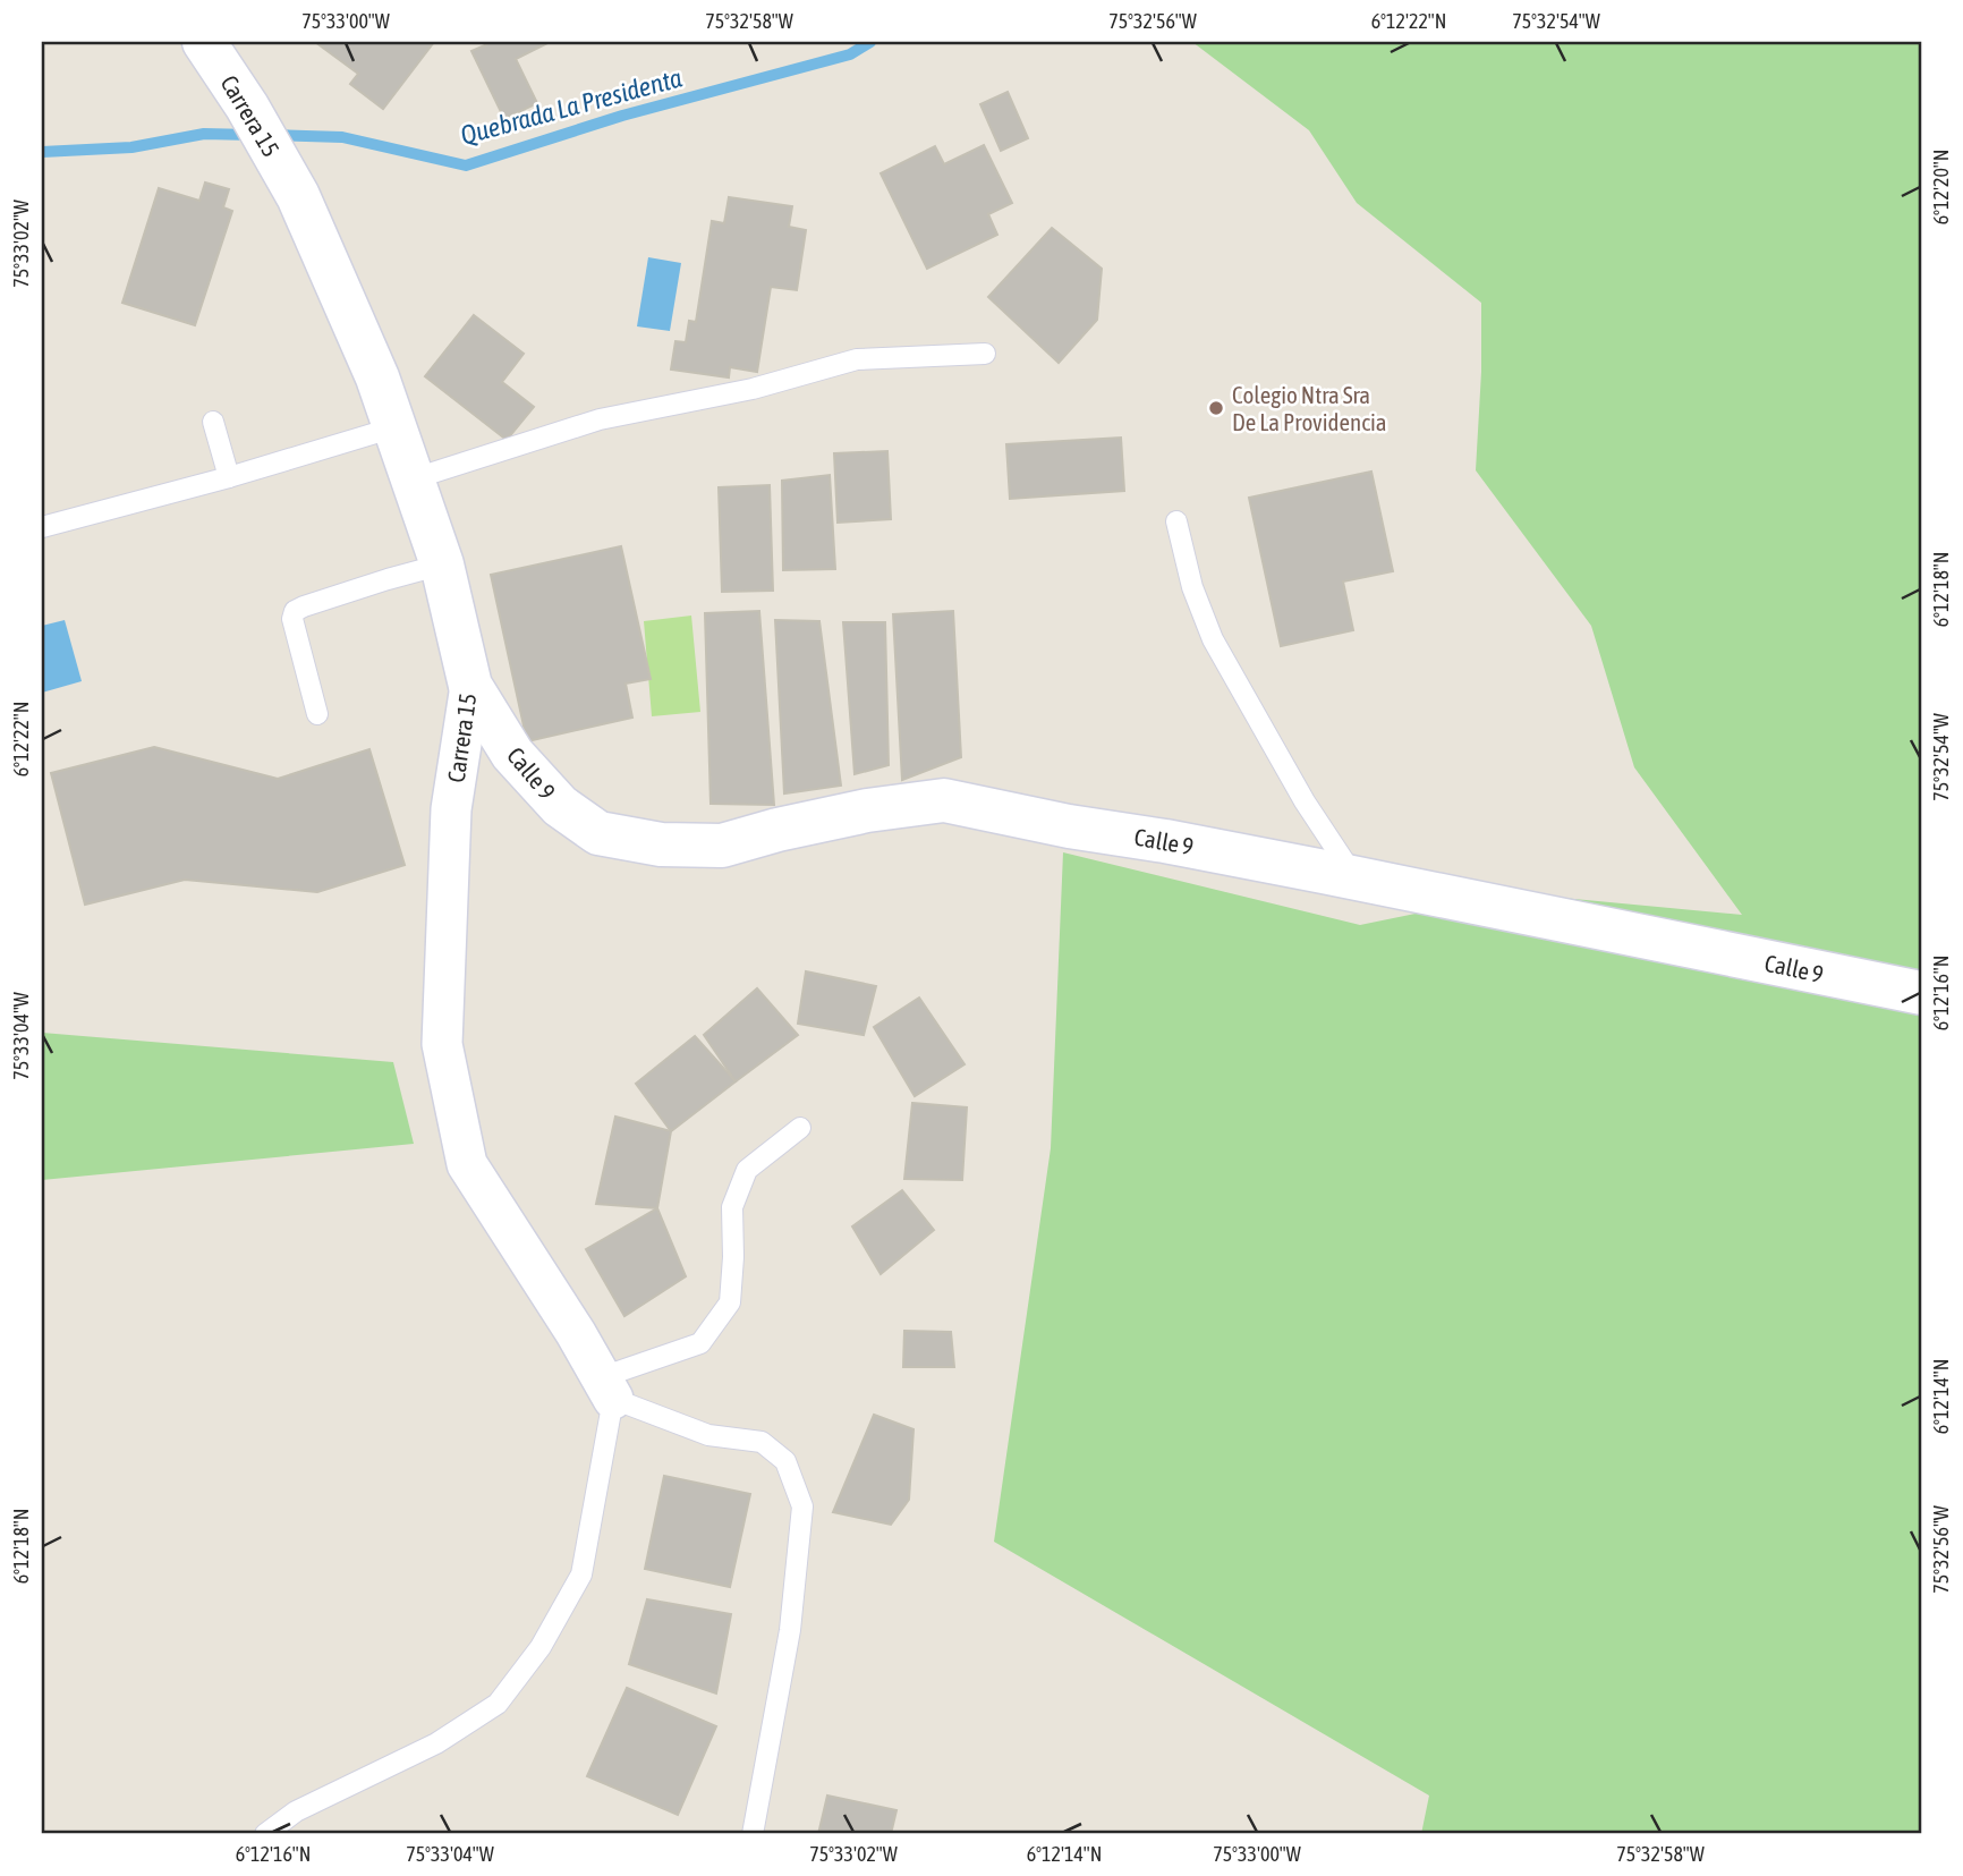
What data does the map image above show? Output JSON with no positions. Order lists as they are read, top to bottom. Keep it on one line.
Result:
{"streets":{"street":["Carrera 15","Calle 9"]},"crossings":[["Carrera 15","Calle 9"]],"water":["Quebrada La Presidenta"],"places":["Colegio Ntra Sra De La Providencia"],"coordinates":["75°33'00\"W","75°32'58\"W","75°32'56\"W","6°12'22\"N","75°32'54\"W","6°12'20\"N","75°33'02\"W","6°12'18\"N","6°12'16\"N","75°33'04\"W","6°12'14\"N"]}
